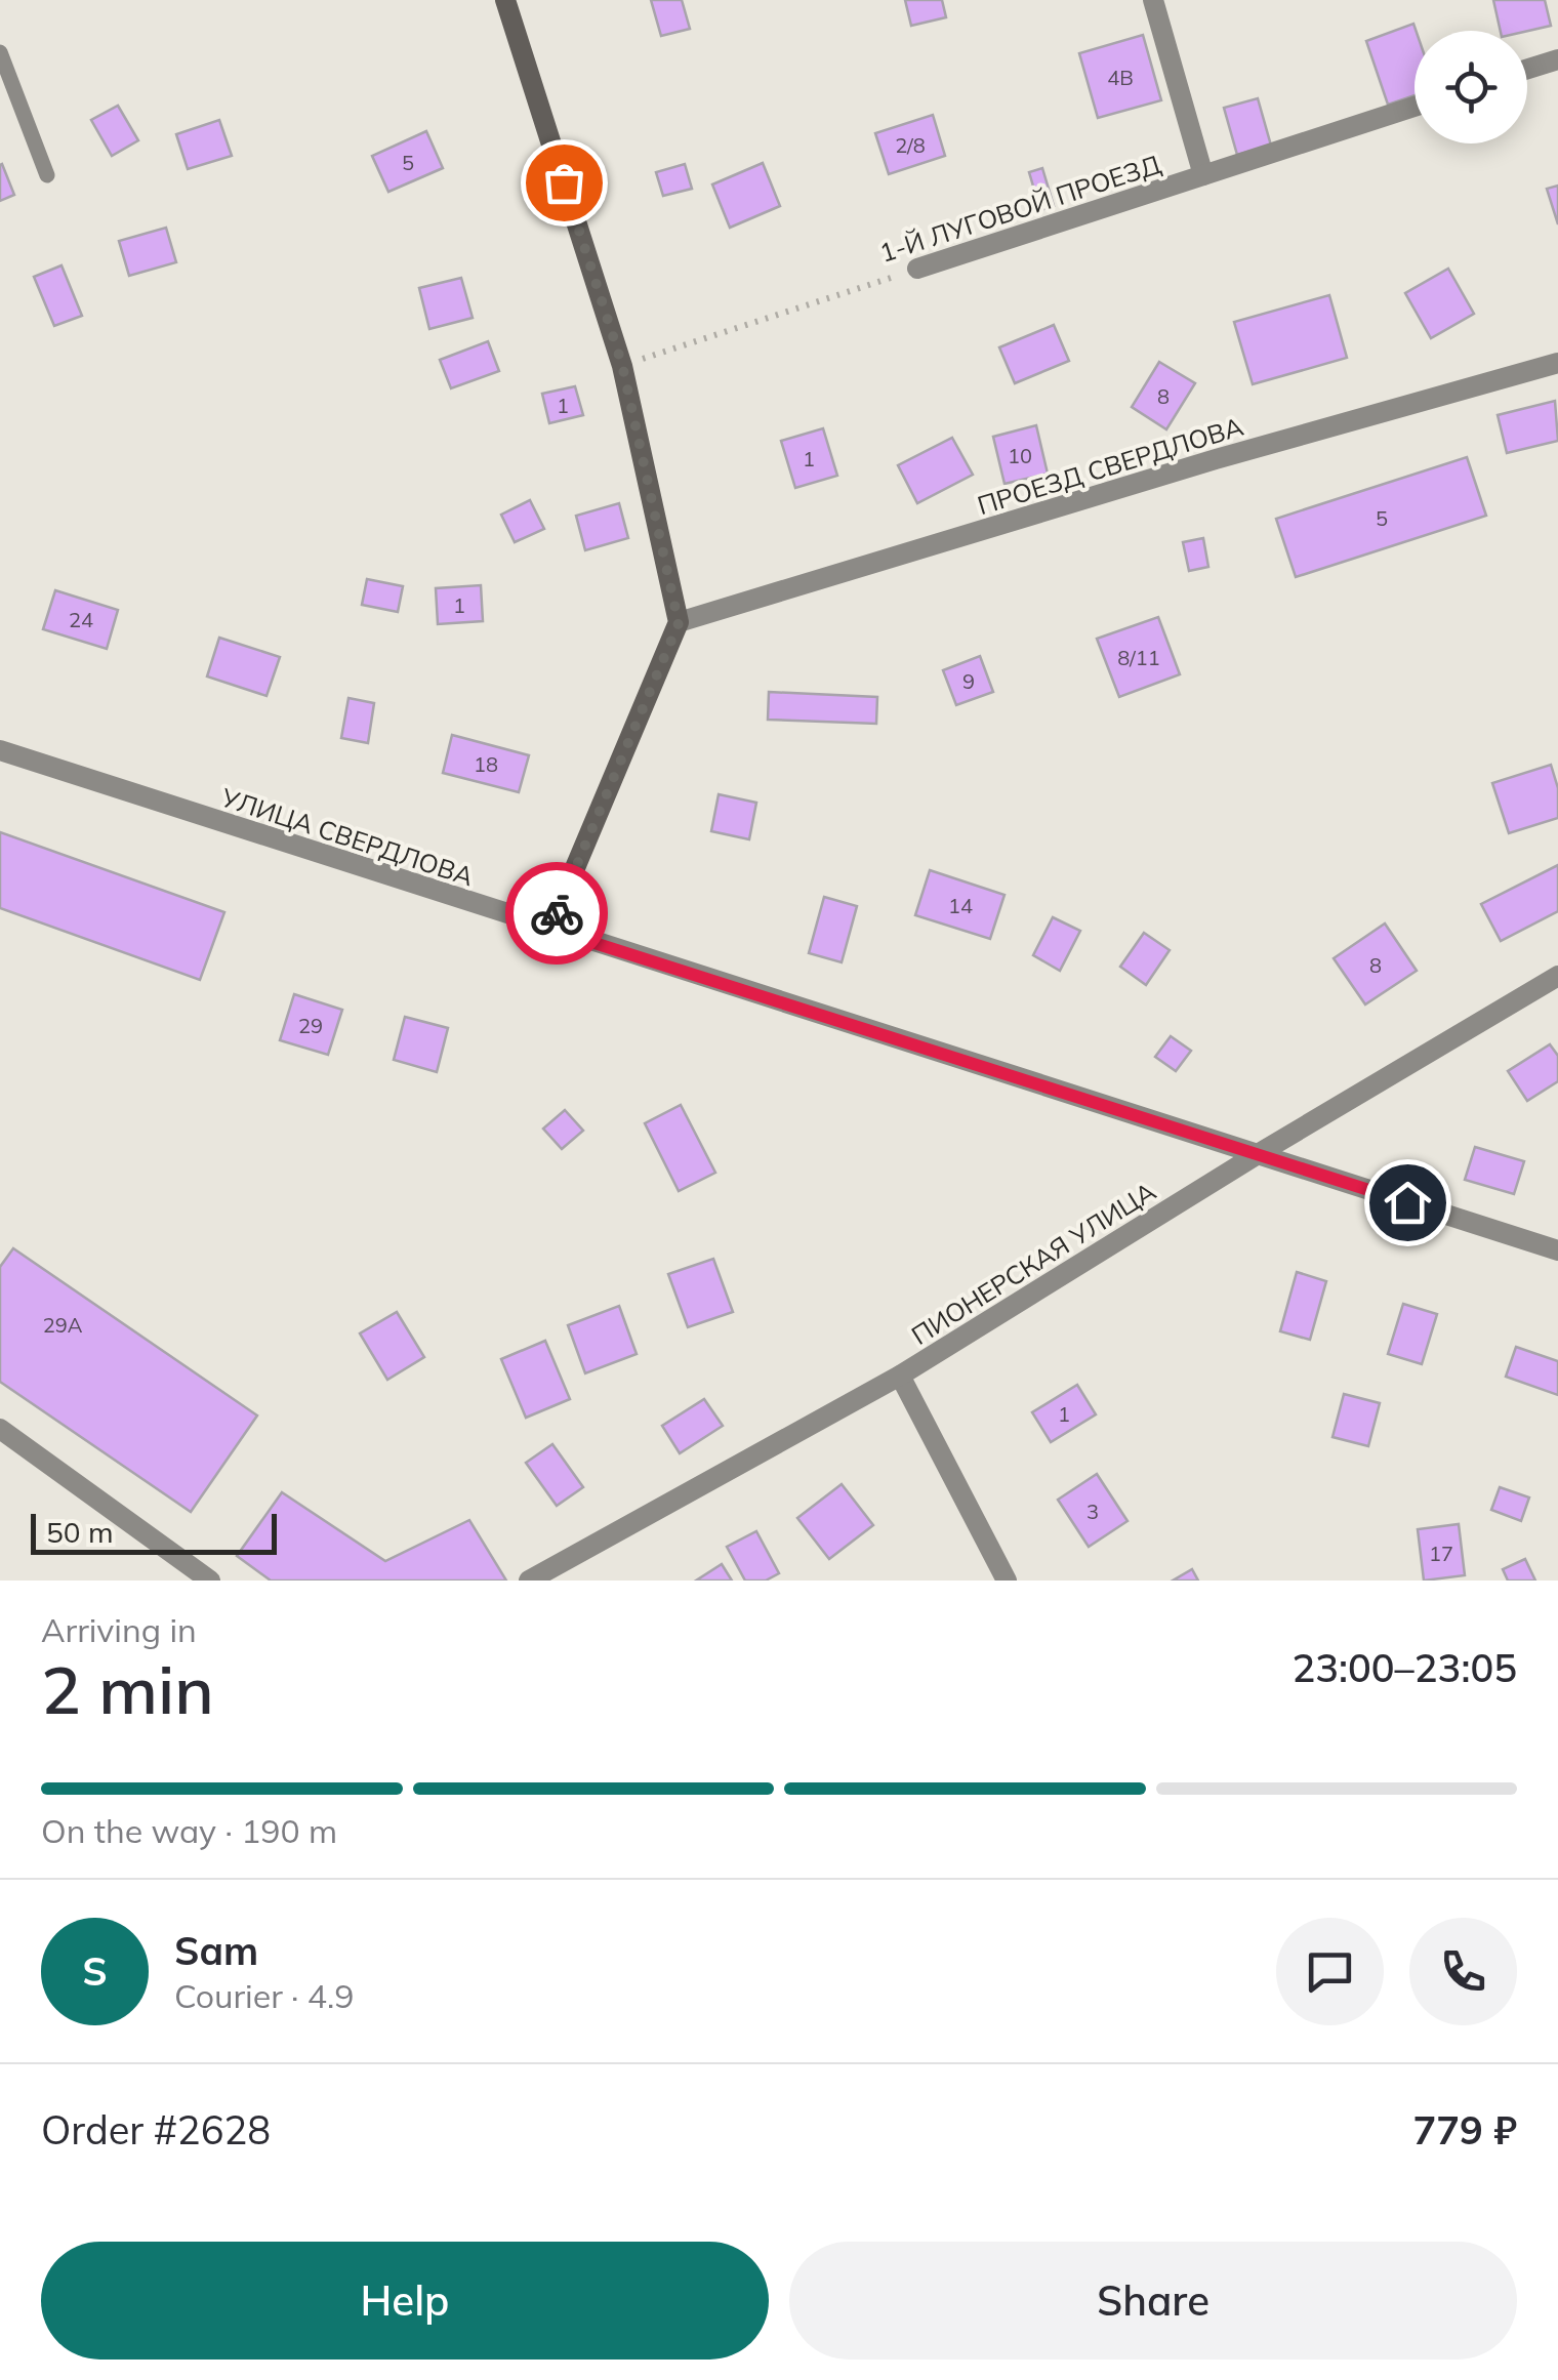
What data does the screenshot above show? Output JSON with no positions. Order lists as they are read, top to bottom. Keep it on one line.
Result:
{"streets":{"street":["1-Й ЛУГОВОЙ ПРОЕЗД","ПРОЕЗД СВЕРДЛОВА","УЛИЦА СВЕРДЛОВА","ПИОНЕРСКАЯ УЛИЦА"]},"crossings":[["УЛИЦА СВЕРДЛОВА","ПИОНЕРСКАЯ УЛИЦА"]],"house_numbers":["4В","2/8","5","8","1","10","1","5","1","24","8/11","9","18","14","8","29","29А","1","3","17"],"scale_bar":"50 m","page":{"scale":"50 m","heading":["2 min","Arriving in","23:00–23:05"],"panel":["Sam","Courier · 4.9","Order #2628","779 ₽"],"bar":"On the way · 190 m","round":"S","buttons":["Help","Share"]}}
